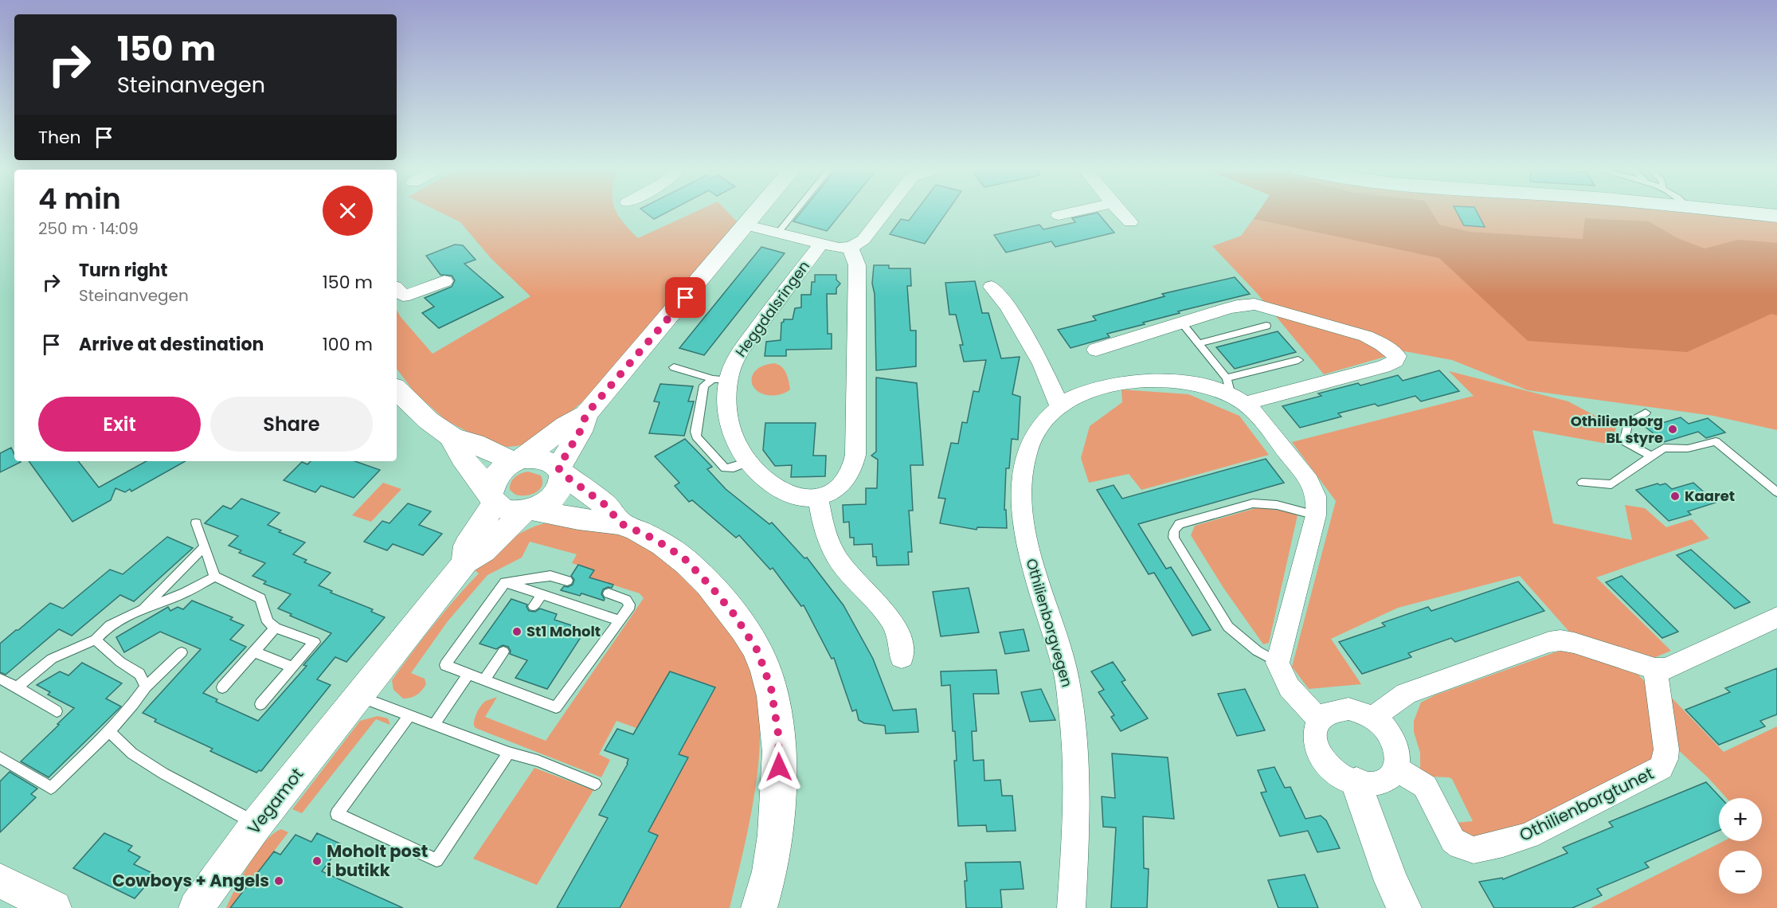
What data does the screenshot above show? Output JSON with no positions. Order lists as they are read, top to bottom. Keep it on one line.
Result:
{"streets":{"street":["Heggdalsringen","Othilienborgvegen","Vegamot","Othilienborgtunet"]},"places":["Othilienborg BL styre","Kaaret","St1 Moholt","Moholt post i butikk","Cowboys + Angels"],"page":{"turn":["150 m","Steinanvegen"],"then":"Then","heading":["4 min","250 m · 14:09"],"list":[{"name":"Turn right","note":"Steinanvegen","value":"150 m"},{"name":"Arrive at destination","value":"100 m"}],"buttons":["Exit","Share"],"map_buttons":["+","−"]}}
